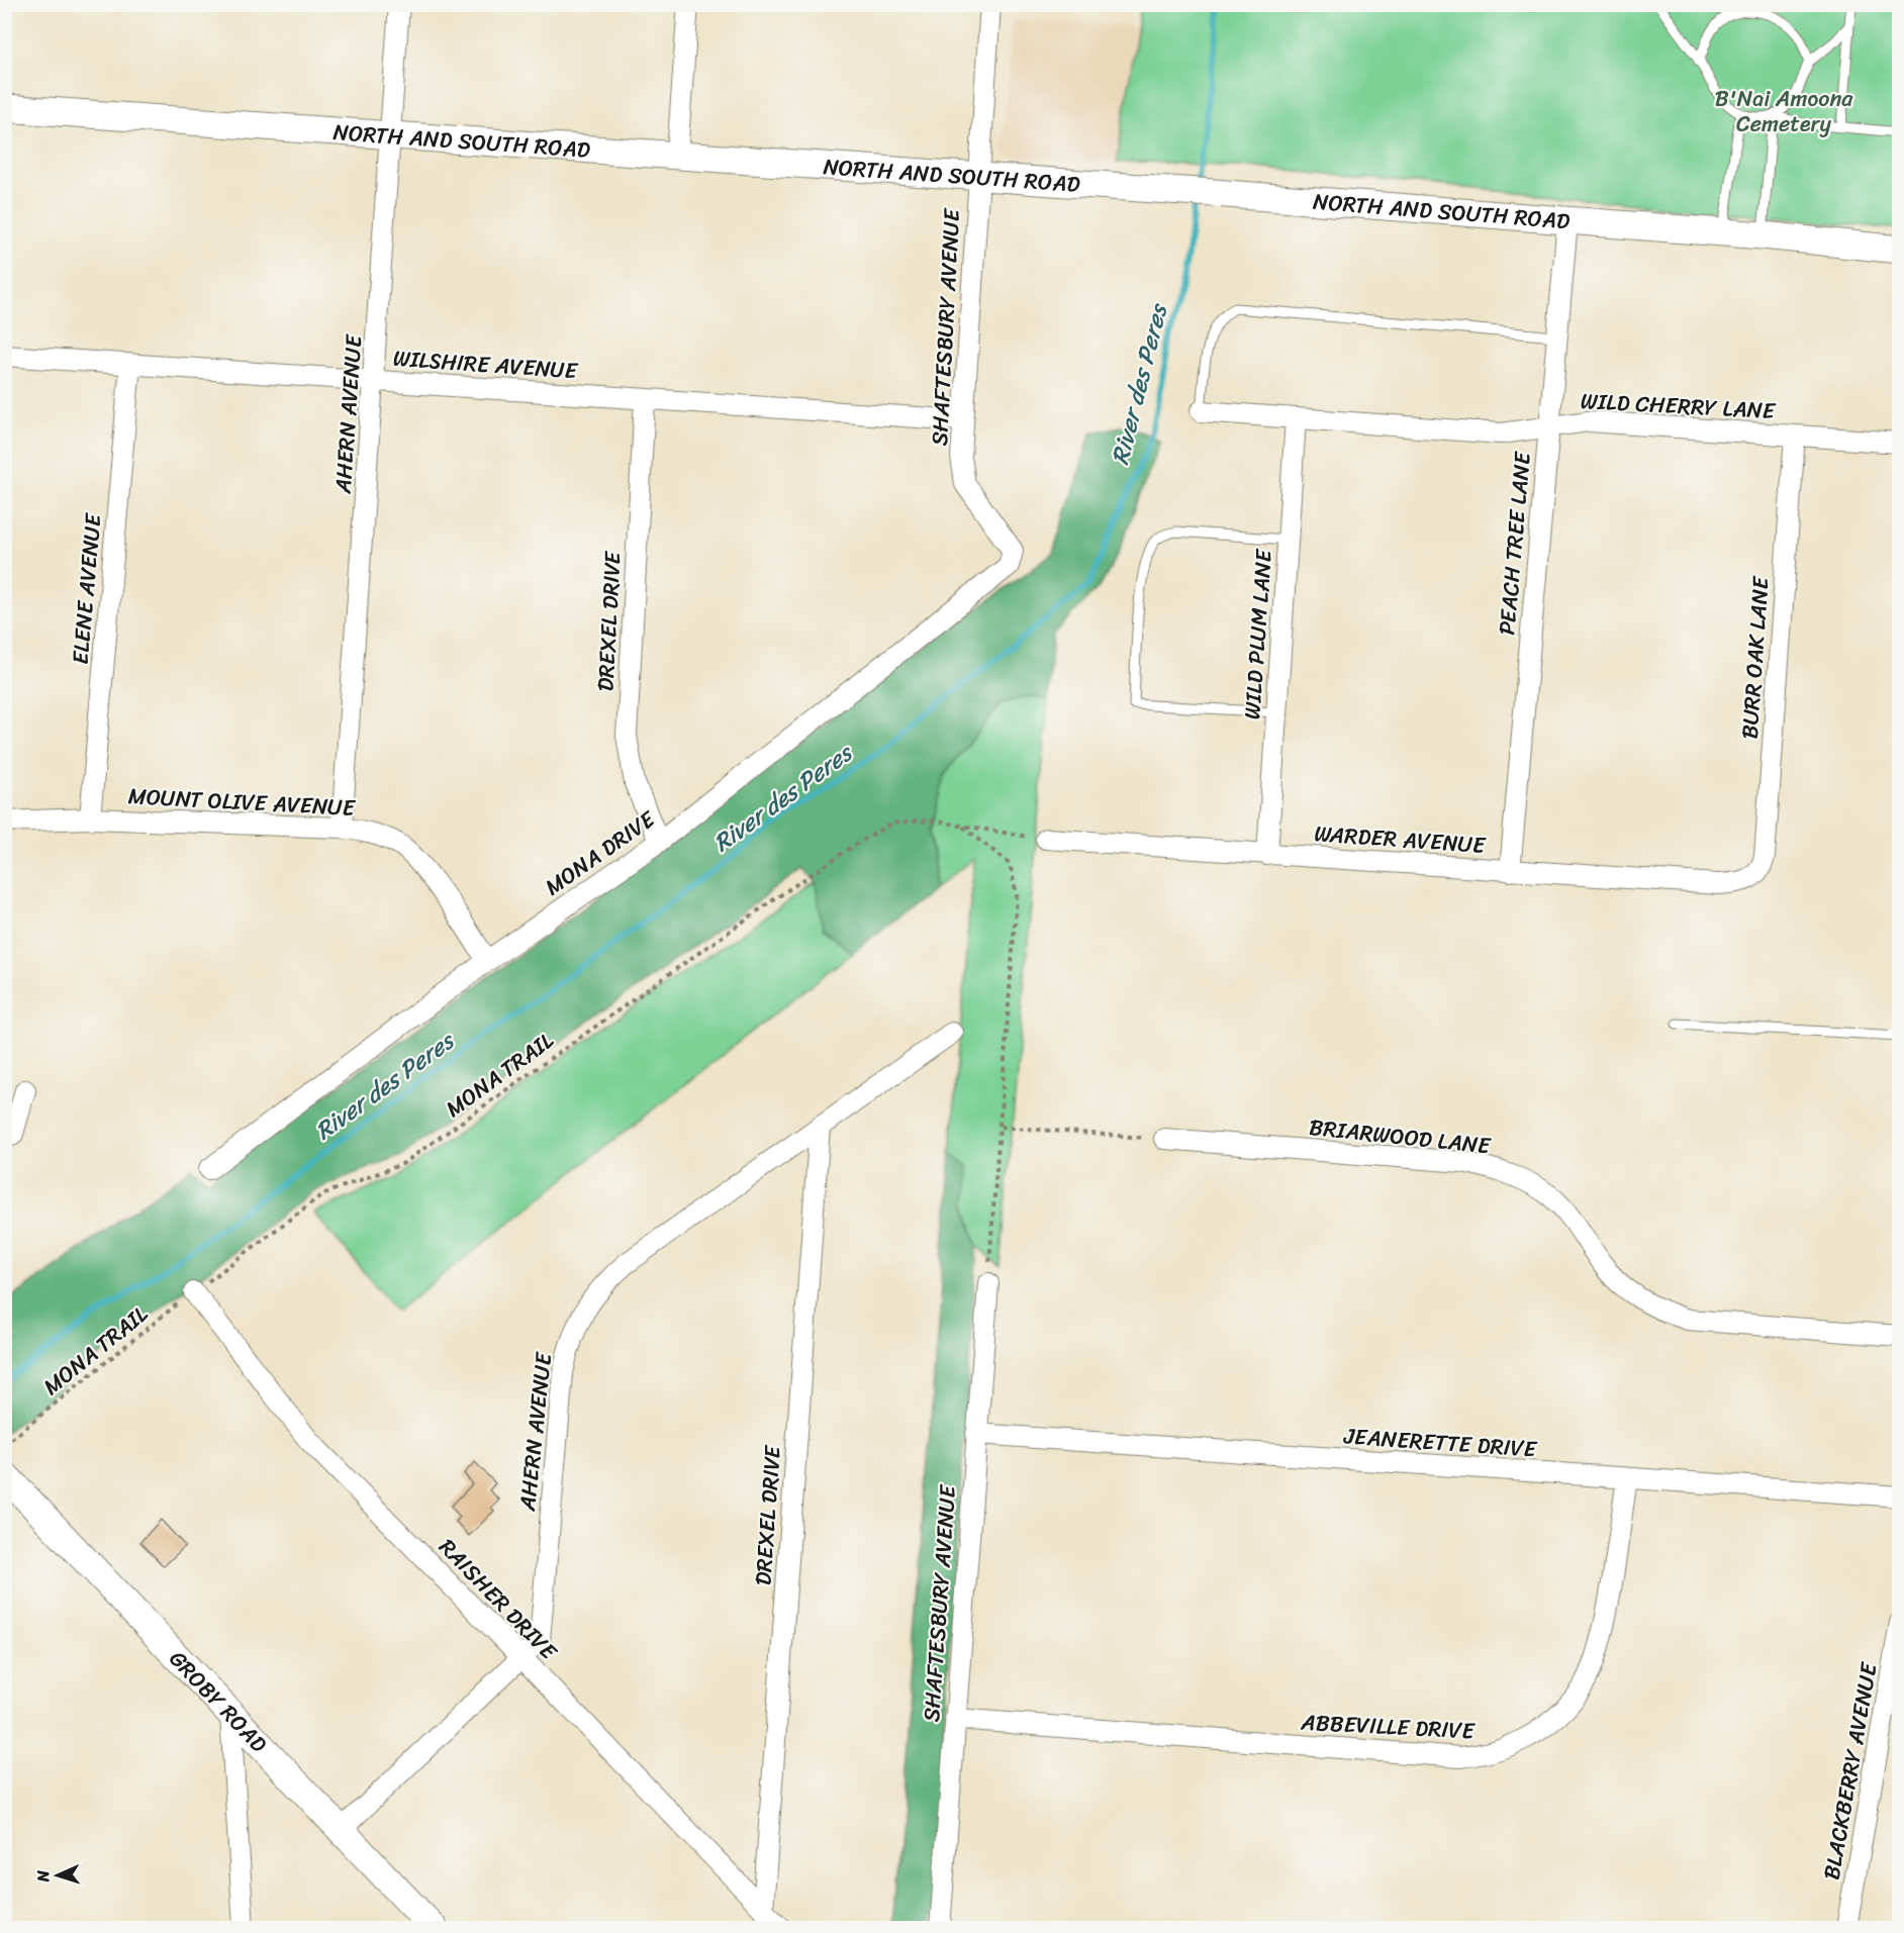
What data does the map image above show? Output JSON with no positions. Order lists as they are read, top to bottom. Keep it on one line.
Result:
{"streets":{"street":["NORTH AND SOUTH ROAD","SHAFTESBURY AVENUE","WILSHIRE AVENUE","WILD CHERRY LANE","AHERN AVENUE","PEACH TREE LANE","ELENE AVENUE","DREXEL DRIVE","WILD PLUM LANE","BURR OAK LANE","MOUNT OLIVE AVENUE","WARDER AVENUE","MONA DRIVE","BRIARWOOD LANE","JEANERETTE DRIVE","RAISHER DRIVE","GROBY ROAD","ABBEVILLE DRIVE","BLACKBERRY AVENUE"],"path":["MONA TRAIL"]},"crossings":[["NORTH AND SOUTH ROAD","SHAFTESBURY AVENUE"],["NORTH AND SOUTH ROAD","AHERN AVENUE"],["NORTH AND SOUTH ROAD","PEACH TREE LANE"],["SHAFTESBURY AVENUE","WILSHIRE AVENUE"],["SHAFTESBURY AVENUE","MONA DRIVE"],["SHAFTESBURY AVENUE","JEANERETTE DRIVE"],["SHAFTESBURY AVENUE","ABBEVILLE DRIVE"],["WILSHIRE AVENUE","AHERN AVENUE"],["WILSHIRE AVENUE","ELENE AVENUE"],["WILSHIRE AVENUE","DREXEL DRIVE"],["WILD CHERRY LANE","PEACH TREE LANE"],["WILD CHERRY LANE","WILD PLUM LANE"],["WILD CHERRY LANE","BURR OAK LANE"],["AHERN AVENUE","DREXEL DRIVE"],["AHERN AVENUE","MOUNT OLIVE AVENUE"],["AHERN AVENUE","RAISHER DRIVE"],["AHERN AVENUE","GROBY ROAD"],["PEACH TREE LANE","WARDER AVENUE"],["ELENE AVENUE","MOUNT OLIVE AVENUE"],["DREXEL DRIVE","MONA DRIVE"],["DREXEL DRIVE","RAISHER DRIVE"],["WILD PLUM LANE","WARDER AVENUE"],["BURR OAK LANE","WARDER AVENUE"],["MOUNT OLIVE AVENUE","MONA DRIVE"],["WARDER AVENUE","MONA TRAIL"],["MONA TRAIL","RAISHER DRIVE"],["JEANERETTE DRIVE","ABBEVILLE DRIVE"]],"water":["River des Peres"],"parks":["B'Nai Amoona Cemetery"],"north":"left"}
